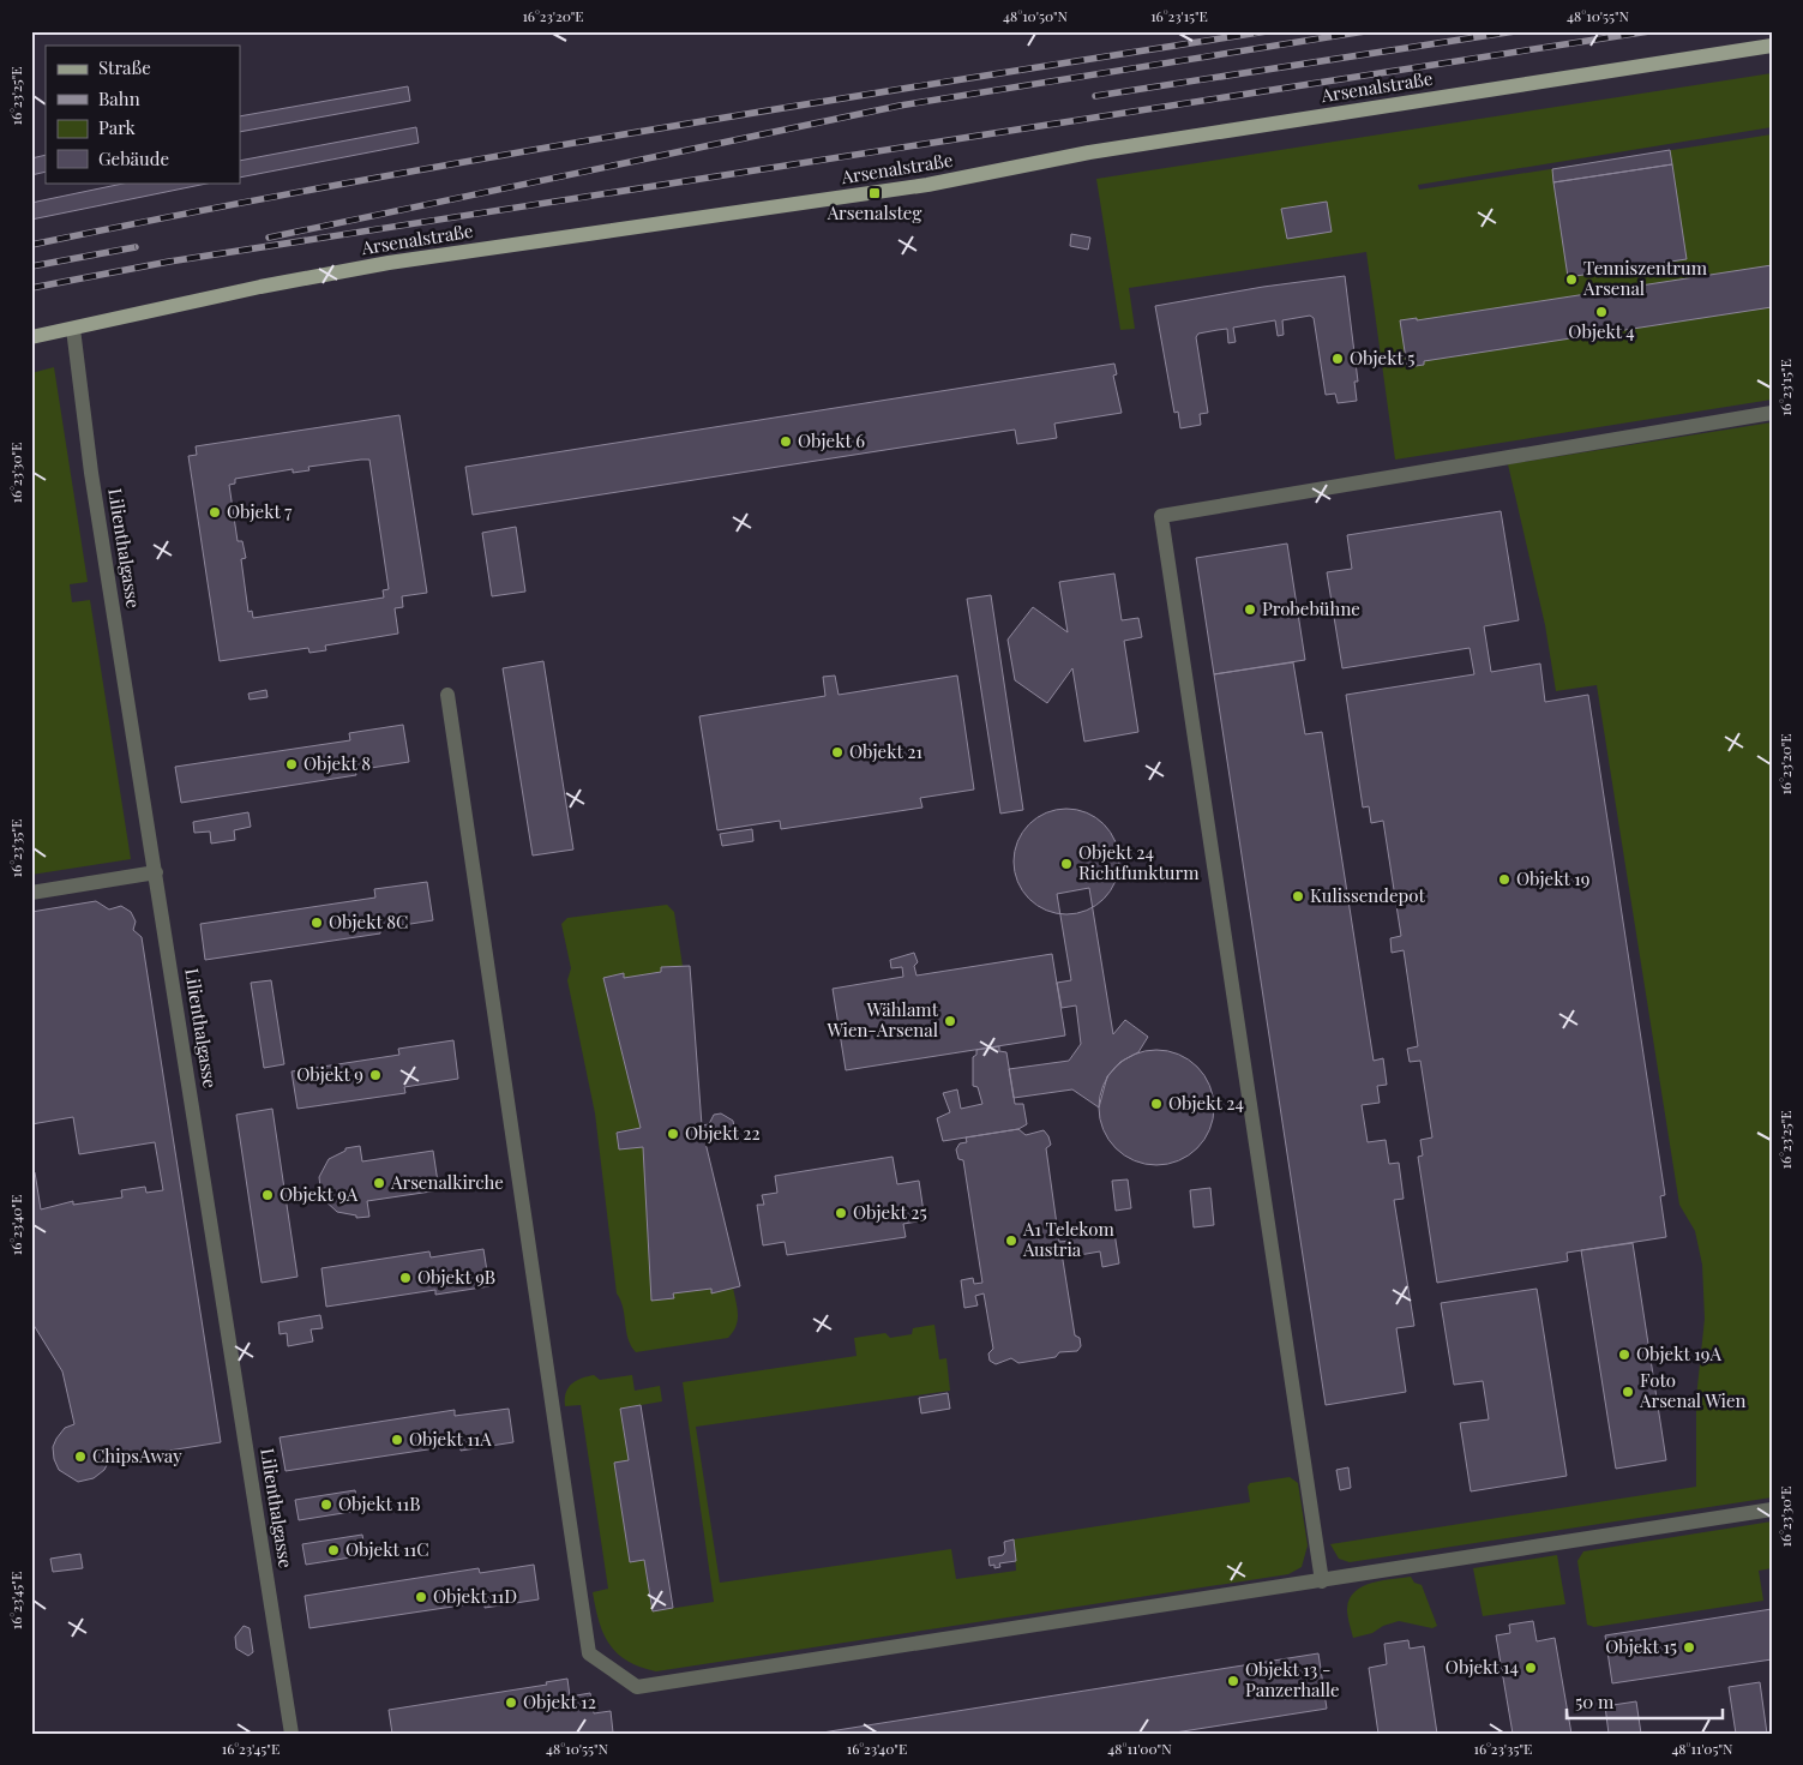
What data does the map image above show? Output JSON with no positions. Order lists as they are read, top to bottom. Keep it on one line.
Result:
{"streets":{"main road":["Arsenalstraße"],"street":["Lilienthalgasse"]},"crossings":[["Arsenalstraße","Lilienthalgasse"]],"places":{"transit":["Arsenalsteg"],"other":["Tenniszentrum Arsenal","Objekt 4","Objekt 5","Objekt 6","Objekt 7","Probebühne","Objekt 21","Objekt 8","Objekt 24 Richtfunkturm","Objekt 19","Kulissendepot","Objekt 8C","Wählamt Wien-Arsenal","Objekt 9","Objekt 24","Objekt 22","Arsenalkirche","Objekt 9A","Objekt 25","A1 Telekom Austria","Objekt 9B","Objekt 19A","Foto Arsenal Wien","Objekt 11A","ChipsAway","Objekt 11B","Objekt 11C","Objekt 11D","Objekt 15","Objekt 14","Objekt 13 - Panzerhalle","Objekt 12"]},"legend":["Straße","Bahn","Park","Gebäude"],"scale_bar":"50 m","coordinates":["16°23'20\"E","48°10'50\"N","16°23'15\"E","48°10'55\"N","16°23'25\"E","16°23'30\"E","16°23'35\"E","16°23'40\"E","16°23'45\"E","48°11'00\"N","48°11'05\"N"]}
